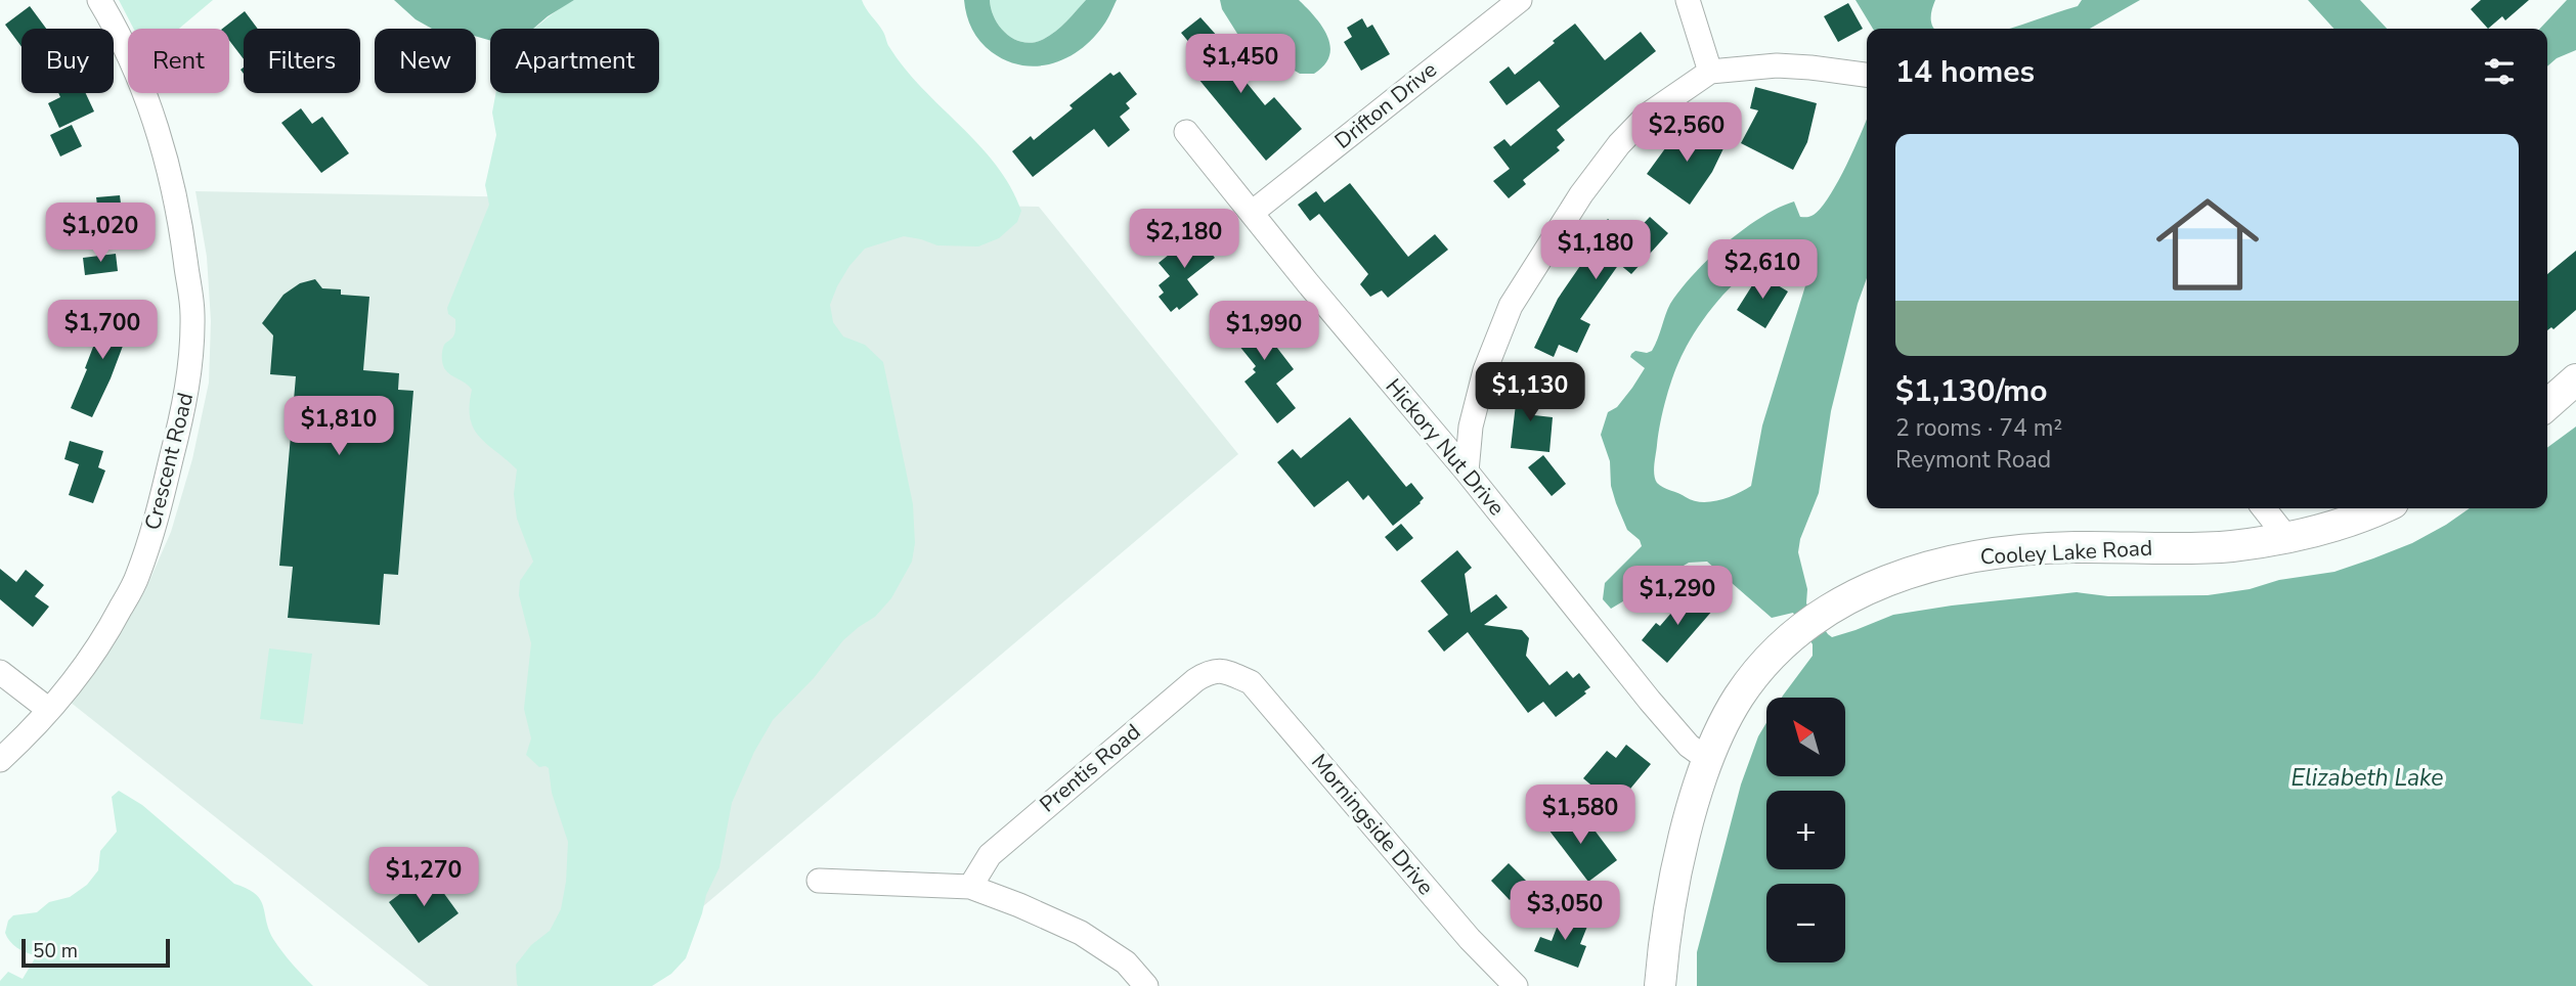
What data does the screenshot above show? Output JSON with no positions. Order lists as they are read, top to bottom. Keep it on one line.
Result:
{"streets":{"main road":["Cooley Lake Road"],"street":["Drifton Drive","Hickory Nut Drive","Crescent Road","Prentis Road","Morningside Drive"]},"crossings":[["Drifton Drive","Hickory Nut Drive"],["Hickory Nut Drive","Cooley Lake Road"],["Prentis Road","Morningside Drive"]],"water":["Elizabeth Lake"],"scale_bar":"50 m","north":"top left","page":{"chip":["Buy","Rent","Filters","New","Apartment"],"heading":"14 homes","price":["$1,450","$2,560","$1,020","$2,180","$1,180","$2,610","$1,700","$1,990","$1,130","$1,810","$1,290","$1,580","$1,270","$3,050"],"list":[{"name":"$1,130/mo","note":"2 rooms · 74 m² · Reymont Road"}],"map_buttons":["+","−"],"scale":"50 m"}}
